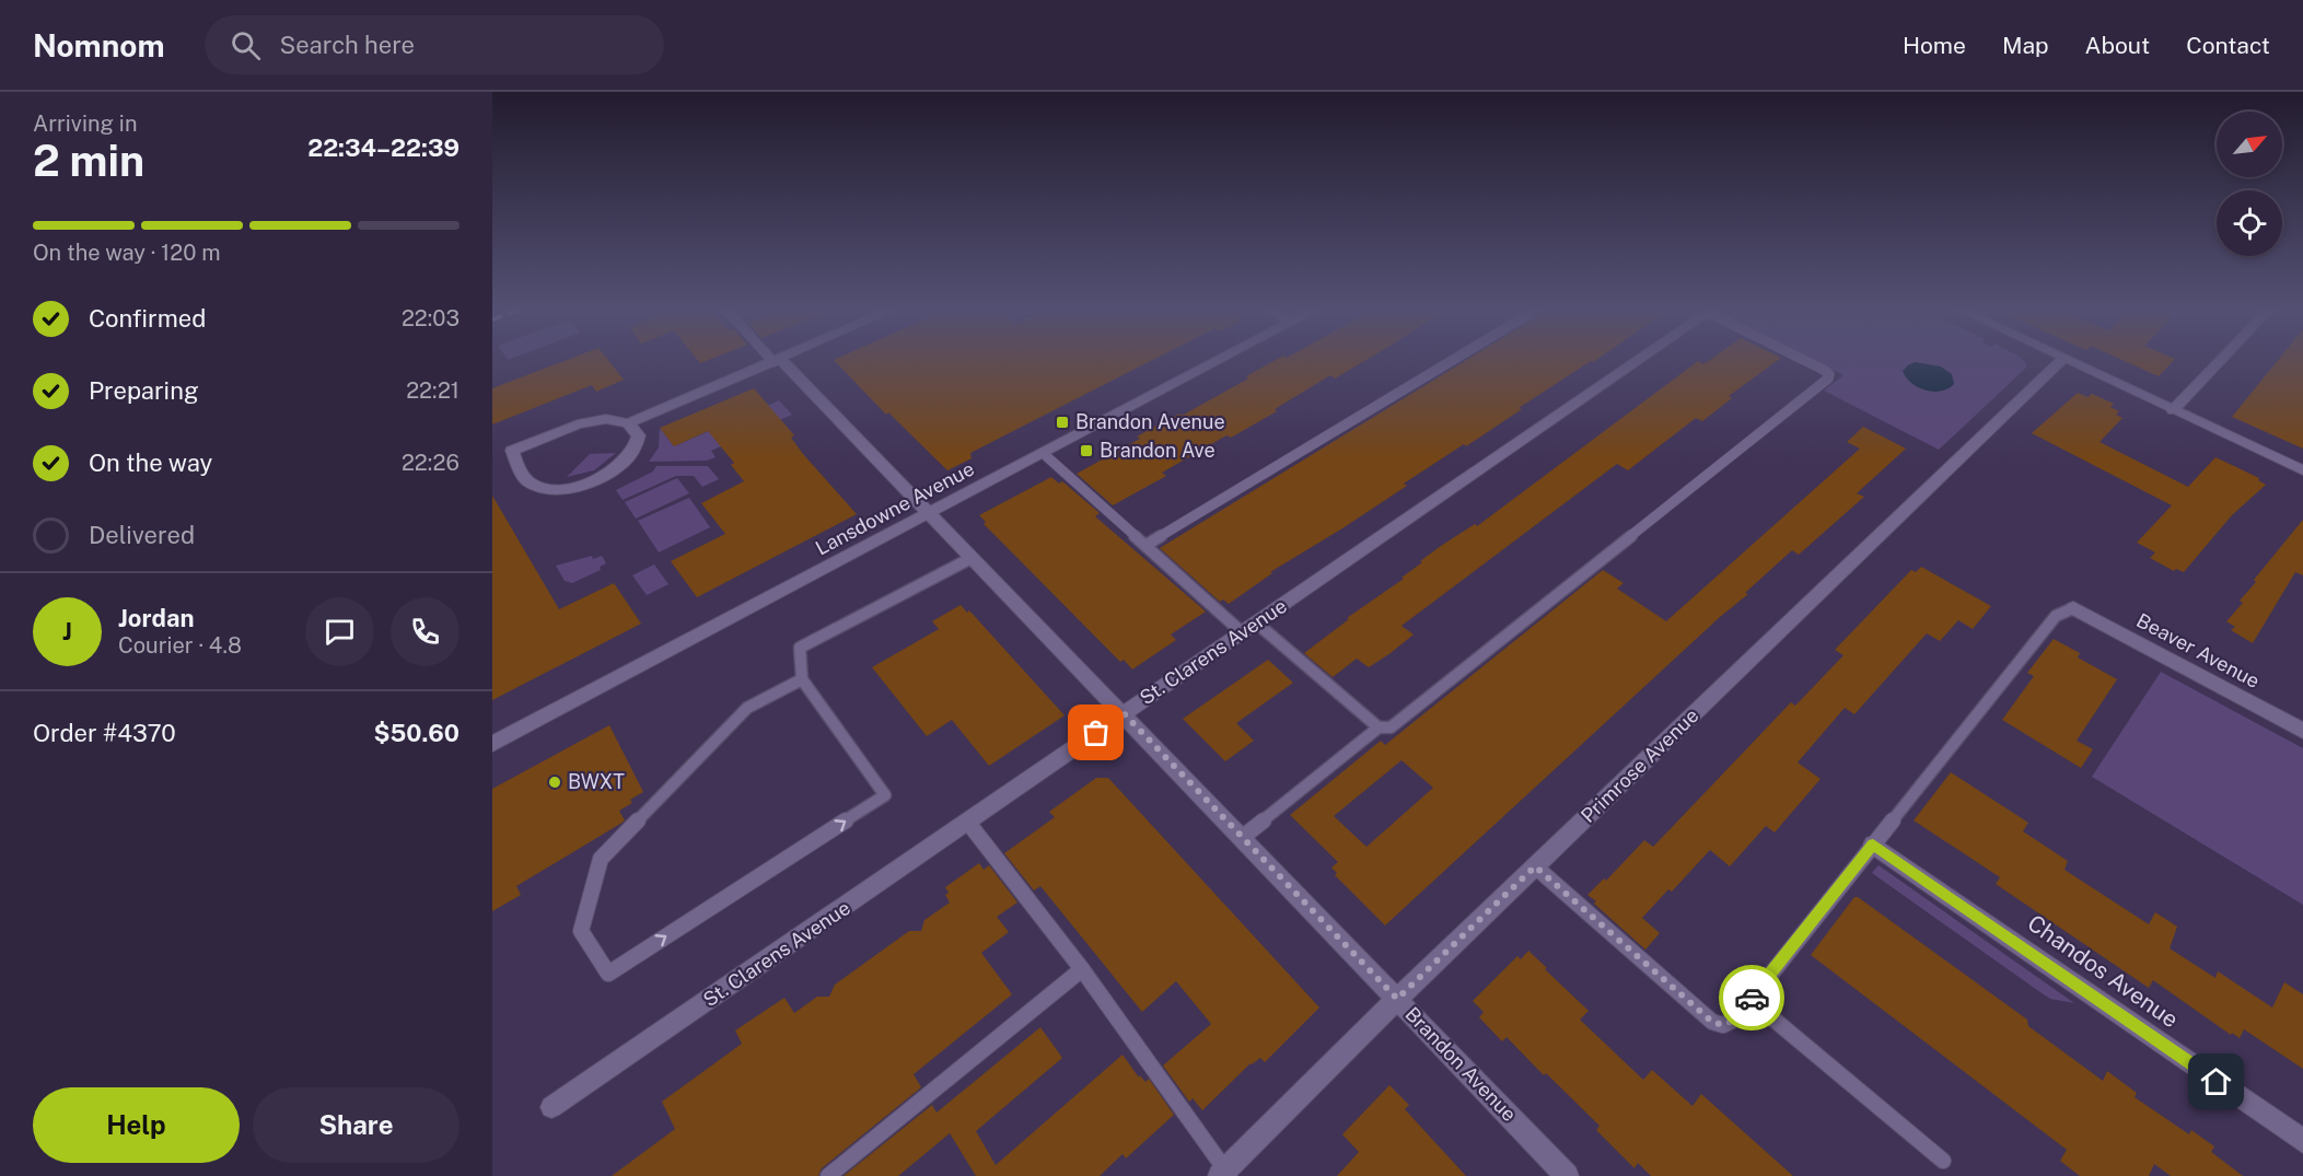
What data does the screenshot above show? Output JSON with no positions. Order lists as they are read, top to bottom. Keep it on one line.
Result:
{"streets":{"street":["Lansdowne Avenue","Beaver Avenue","St. Clarens Avenue","Primrose Avenue","Chandos Avenue","Brandon Avenue"]},"crossings":[["Lansdowne Avenue","Brandon Avenue"],["St. Clarens Avenue","Brandon Avenue"],["Primrose Avenue","Brandon Avenue"]],"places":{"transit":["Brandon Avenue","Brandon Ave"],"other":["BWXT"]},"north":"top right","page":{"header":"Nomnom","search":"Search here","nav":["Home","Map","About","Contact"],"heading":["2 min","Arriving in","22:34–22:39"],"panel":["Jordan","Courier · 4.8","Order #4370","$50.60"],"bar":"On the way · 120 m","list":[["Confirmed","22:03"],["Preparing","22:21"],["On the way","22:26"],"Delivered"],"round":"J","buttons":["Help","Share"]}}
